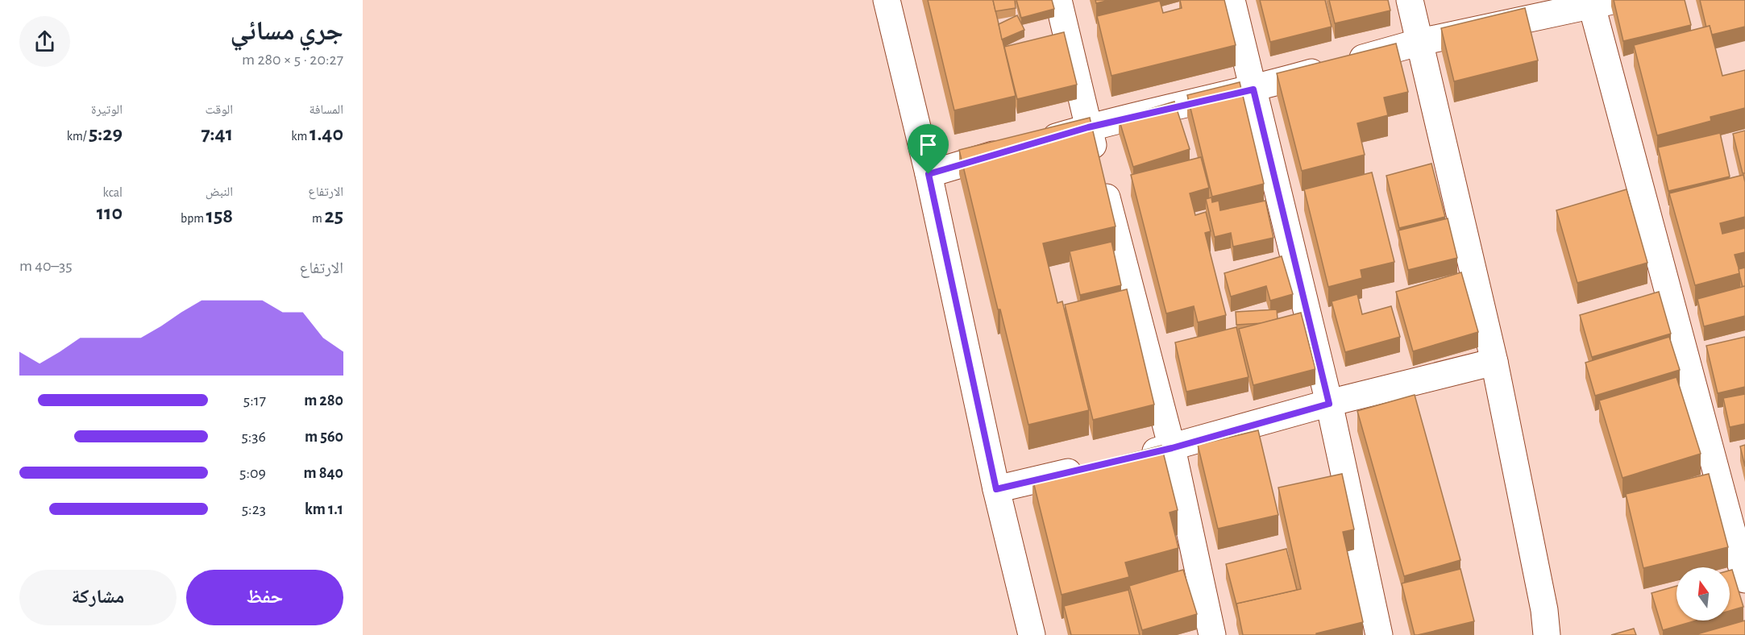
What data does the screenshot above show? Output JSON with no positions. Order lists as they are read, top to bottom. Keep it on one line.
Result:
{"north":"top","page":{"heading":["جري مسائي","20:27 · 5 × 280 m"],"stats":[["المسافة","1.40 km"],["الوقت","7:41"],["الوتيرة","5:29 /km"],["الارتفاع","25 m"],["النبض","158 bpm"],["kcal","110"]],"chart":["الارتفاع","35–40 m"],"list":[{"name":"280 m","note":"5:17"},{"name":"560 m","note":"5:36"},{"name":"840 m","note":"5:09"},{"name":"1.1 km","note":"5:23"}],"buttons":["حفظ","مشاركة"]}}
